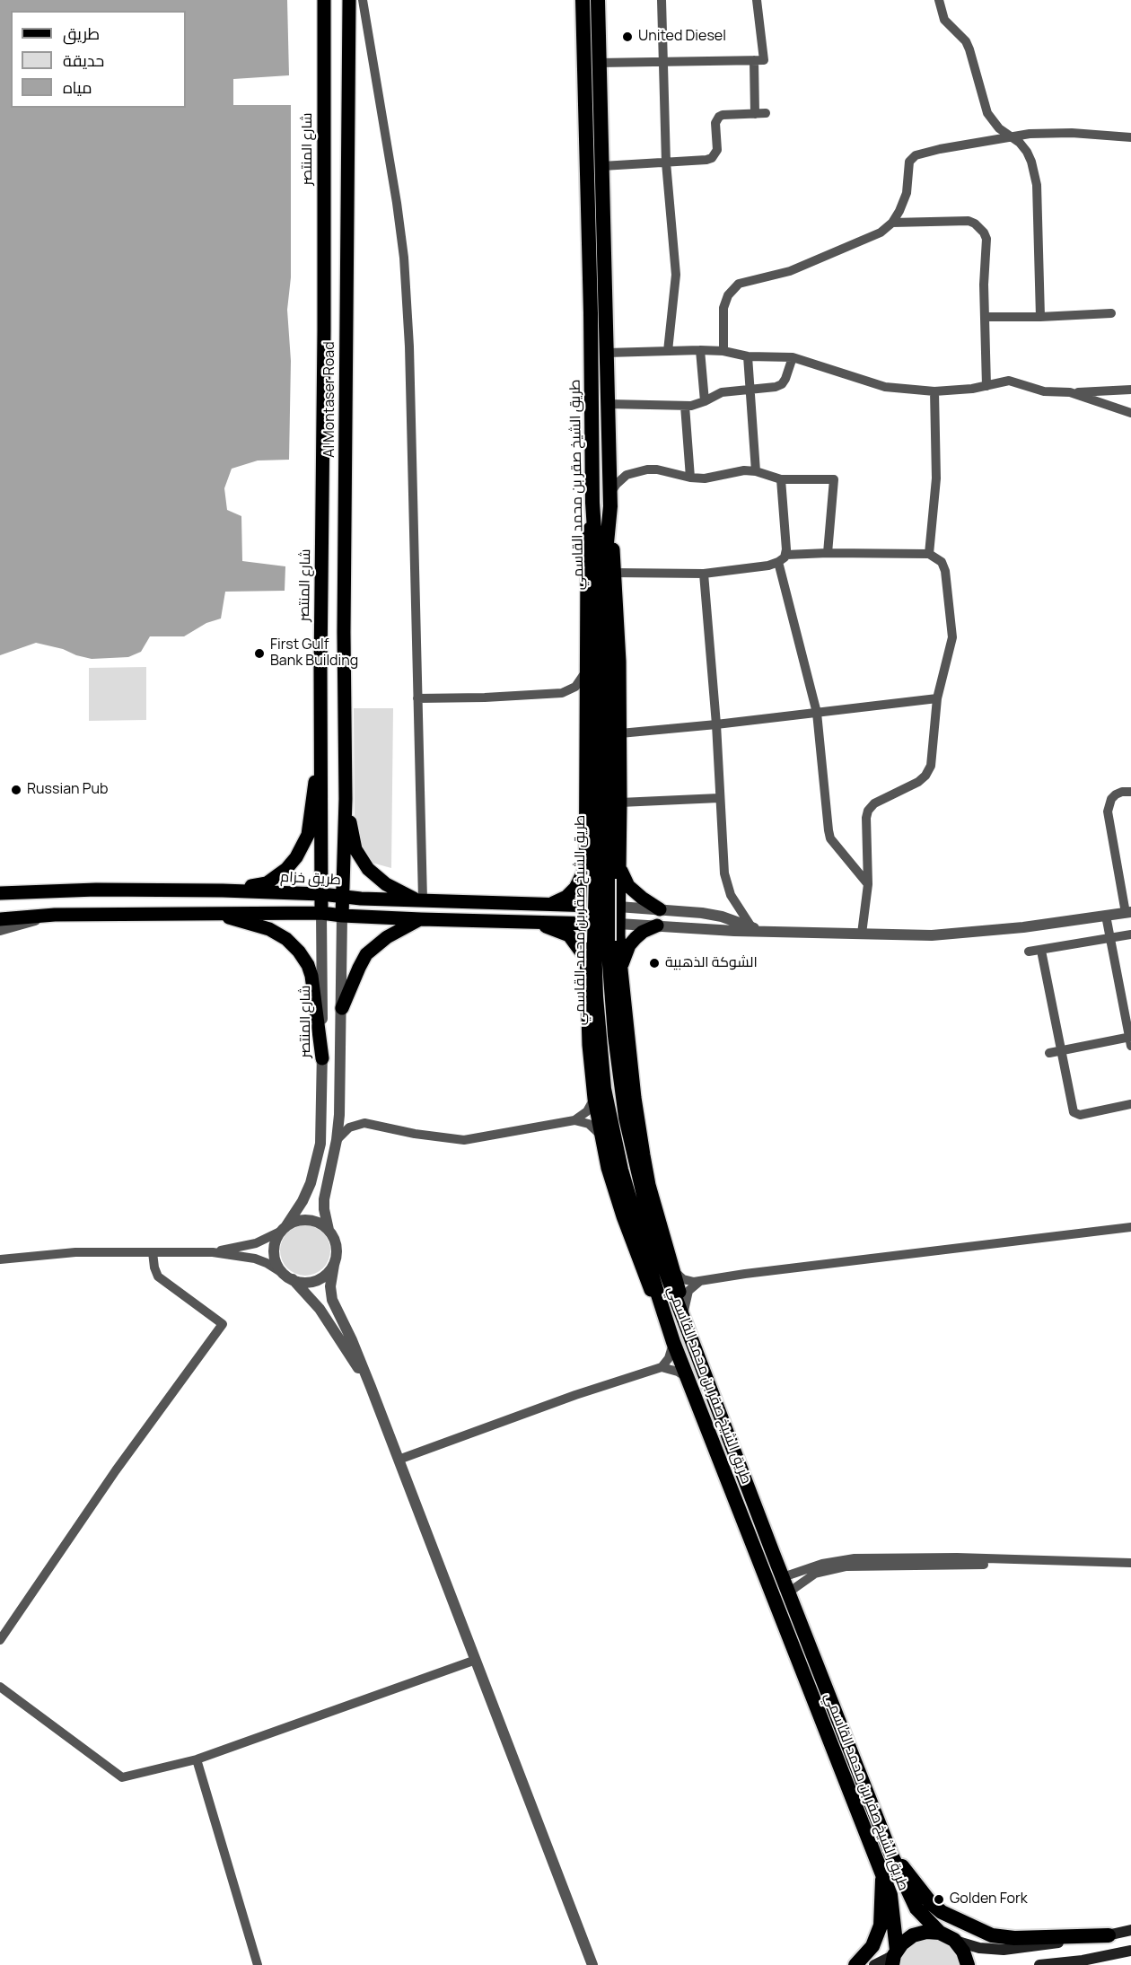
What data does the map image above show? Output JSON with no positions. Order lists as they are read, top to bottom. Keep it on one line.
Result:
{"streets":{"highway":["طريق الشيخ صقر بن محمد القاسمي"],"main road":["شارع المنتصر","Al Montaser Road","طريق خزام"]},"crossings":[["شارع المنتصر","طريق خزام"]],"places":["United Diesel","First Gulf Bank Building","Russian Pub","الشوكة الذهبية","Golden Fork"],"legend":["طريق","حديقة","مياه"]}
